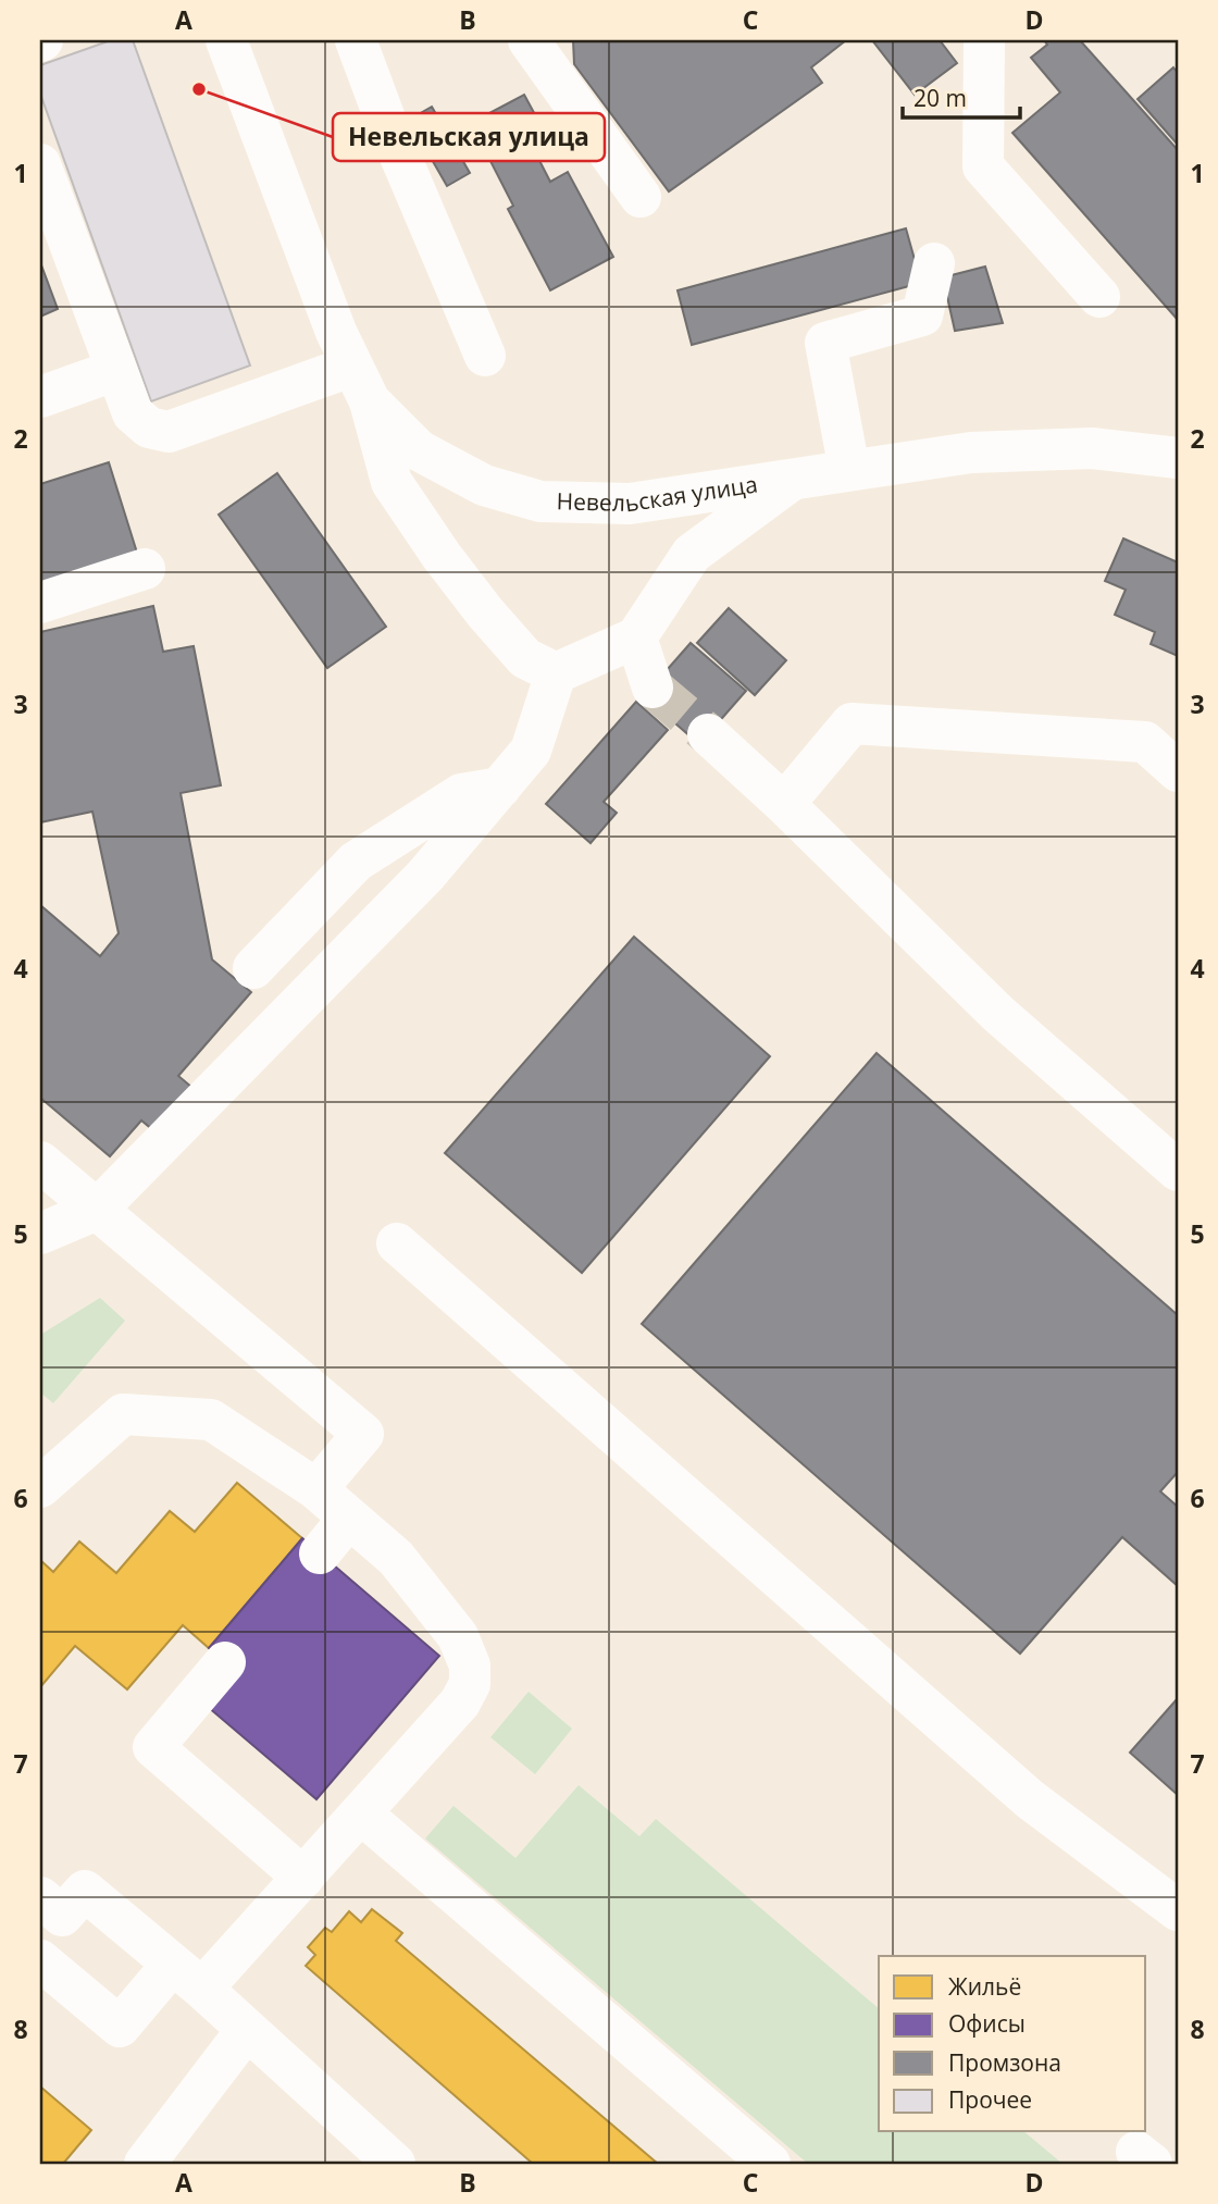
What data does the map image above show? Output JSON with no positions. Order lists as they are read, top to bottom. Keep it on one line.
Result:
{"streets":{"main road":["Невельская улица"]},"places":["Невельская улица"],"legend":["Жильё","Офисы","Промзона","Прочее"],"scale_bar":"20 m","grid":{"columns":["A","B","C","D"],"rows":["1","2","3","4","5","6","7","8"]}}
